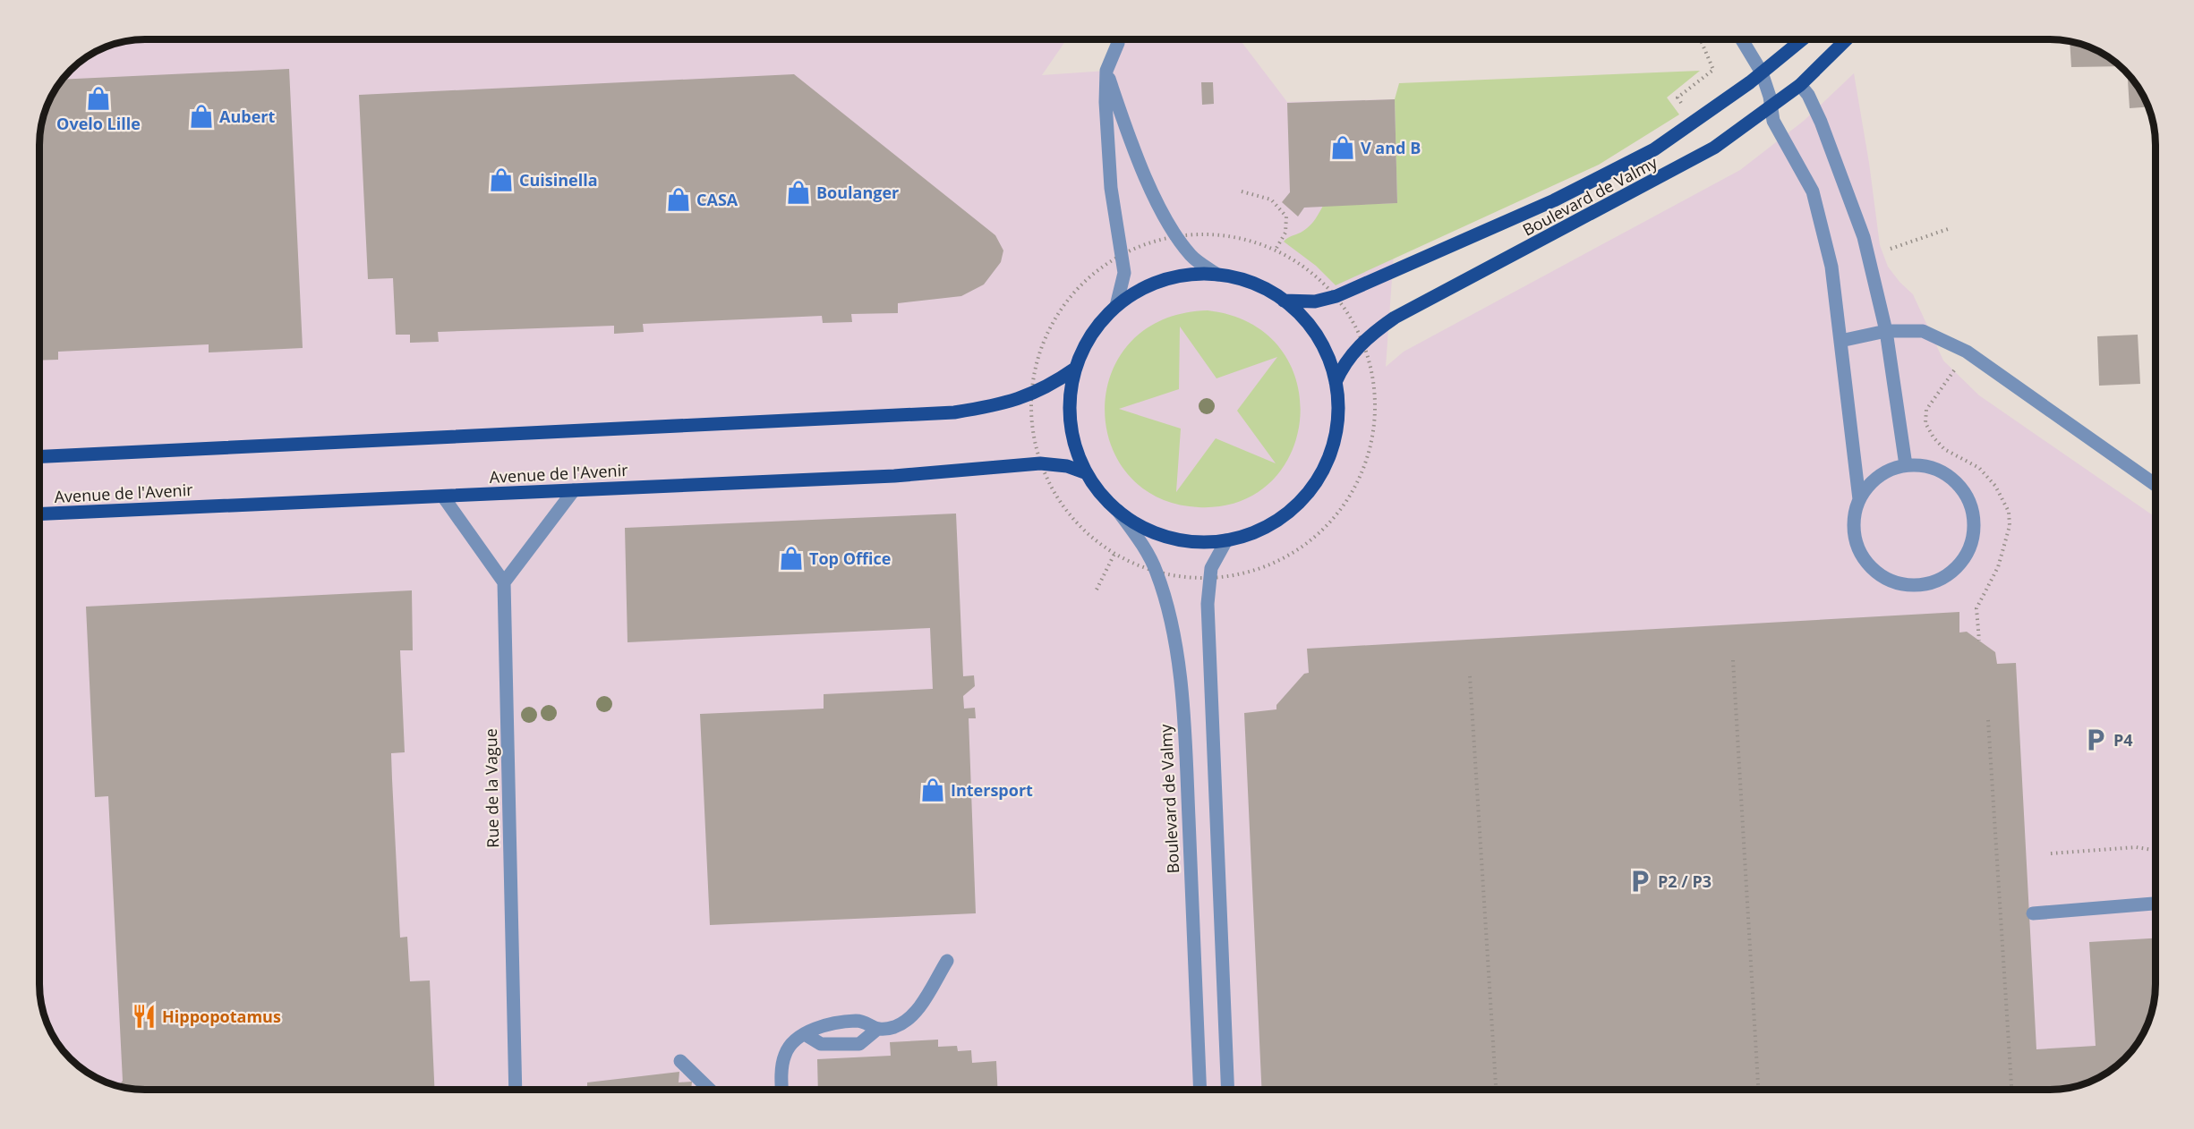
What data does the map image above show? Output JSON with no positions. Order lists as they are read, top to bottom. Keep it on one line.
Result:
{"streets":{"main road":["Boulevard de Valmy","Avenue de l'Avenir"],"street":["Rue de la Vague"]},"places":{"shop":["Ovelo Lille","Aubert","V and B","Cuisinella","Boulanger","CASA","Top Office","Intersport"],"parking":["P4","P2 / P3"],"restaurant":["Hippopotamus"]}}
